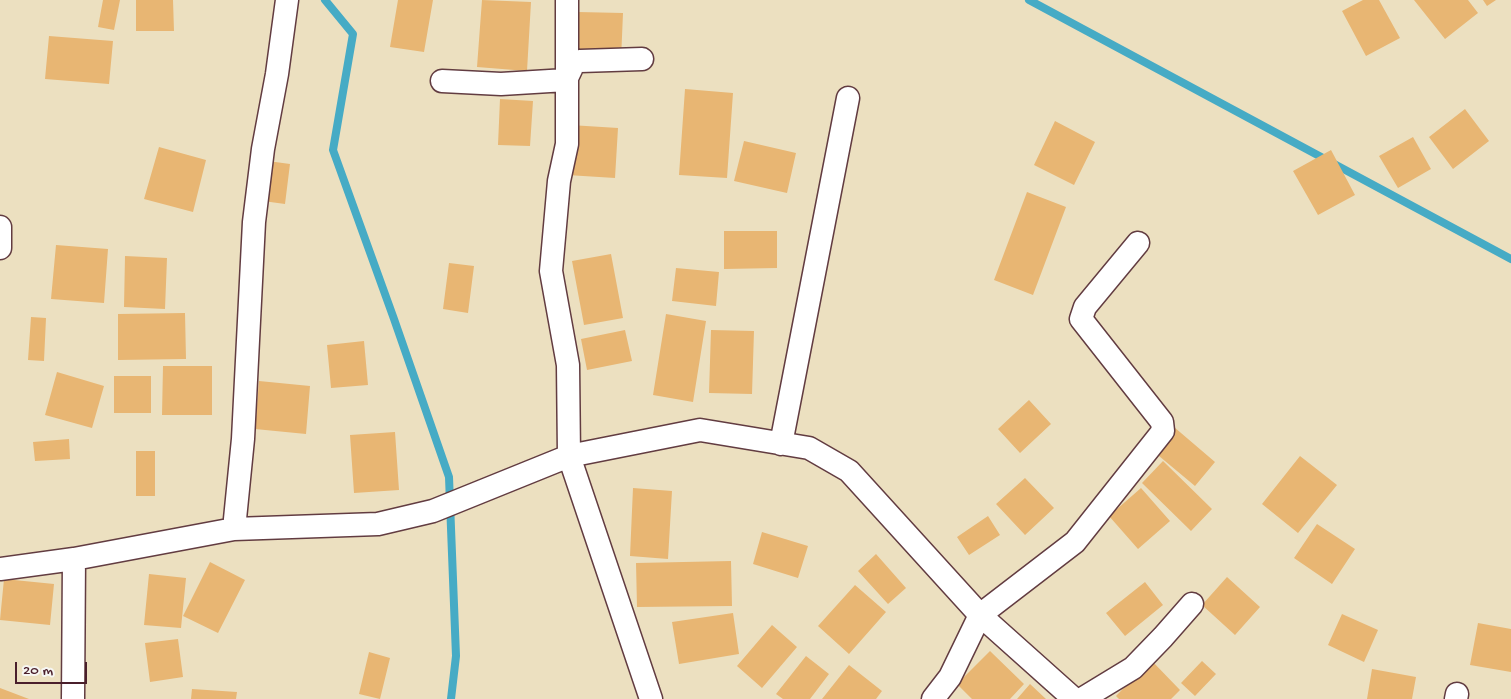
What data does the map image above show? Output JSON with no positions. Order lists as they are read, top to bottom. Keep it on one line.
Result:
{"scale_bar":"20 m"}
